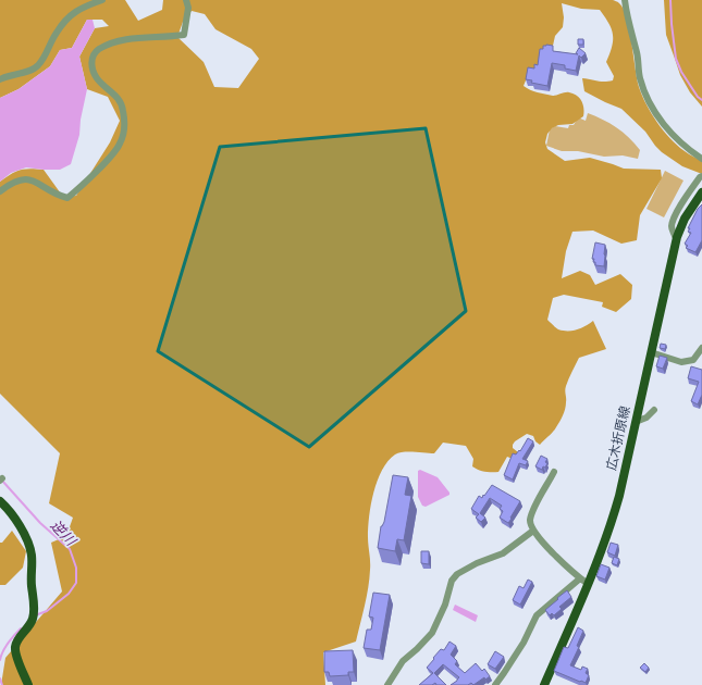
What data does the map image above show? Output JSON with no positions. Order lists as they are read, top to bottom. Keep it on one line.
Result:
{"streets":{"main road":["広木折原線"]},"water":["逆川"]}
